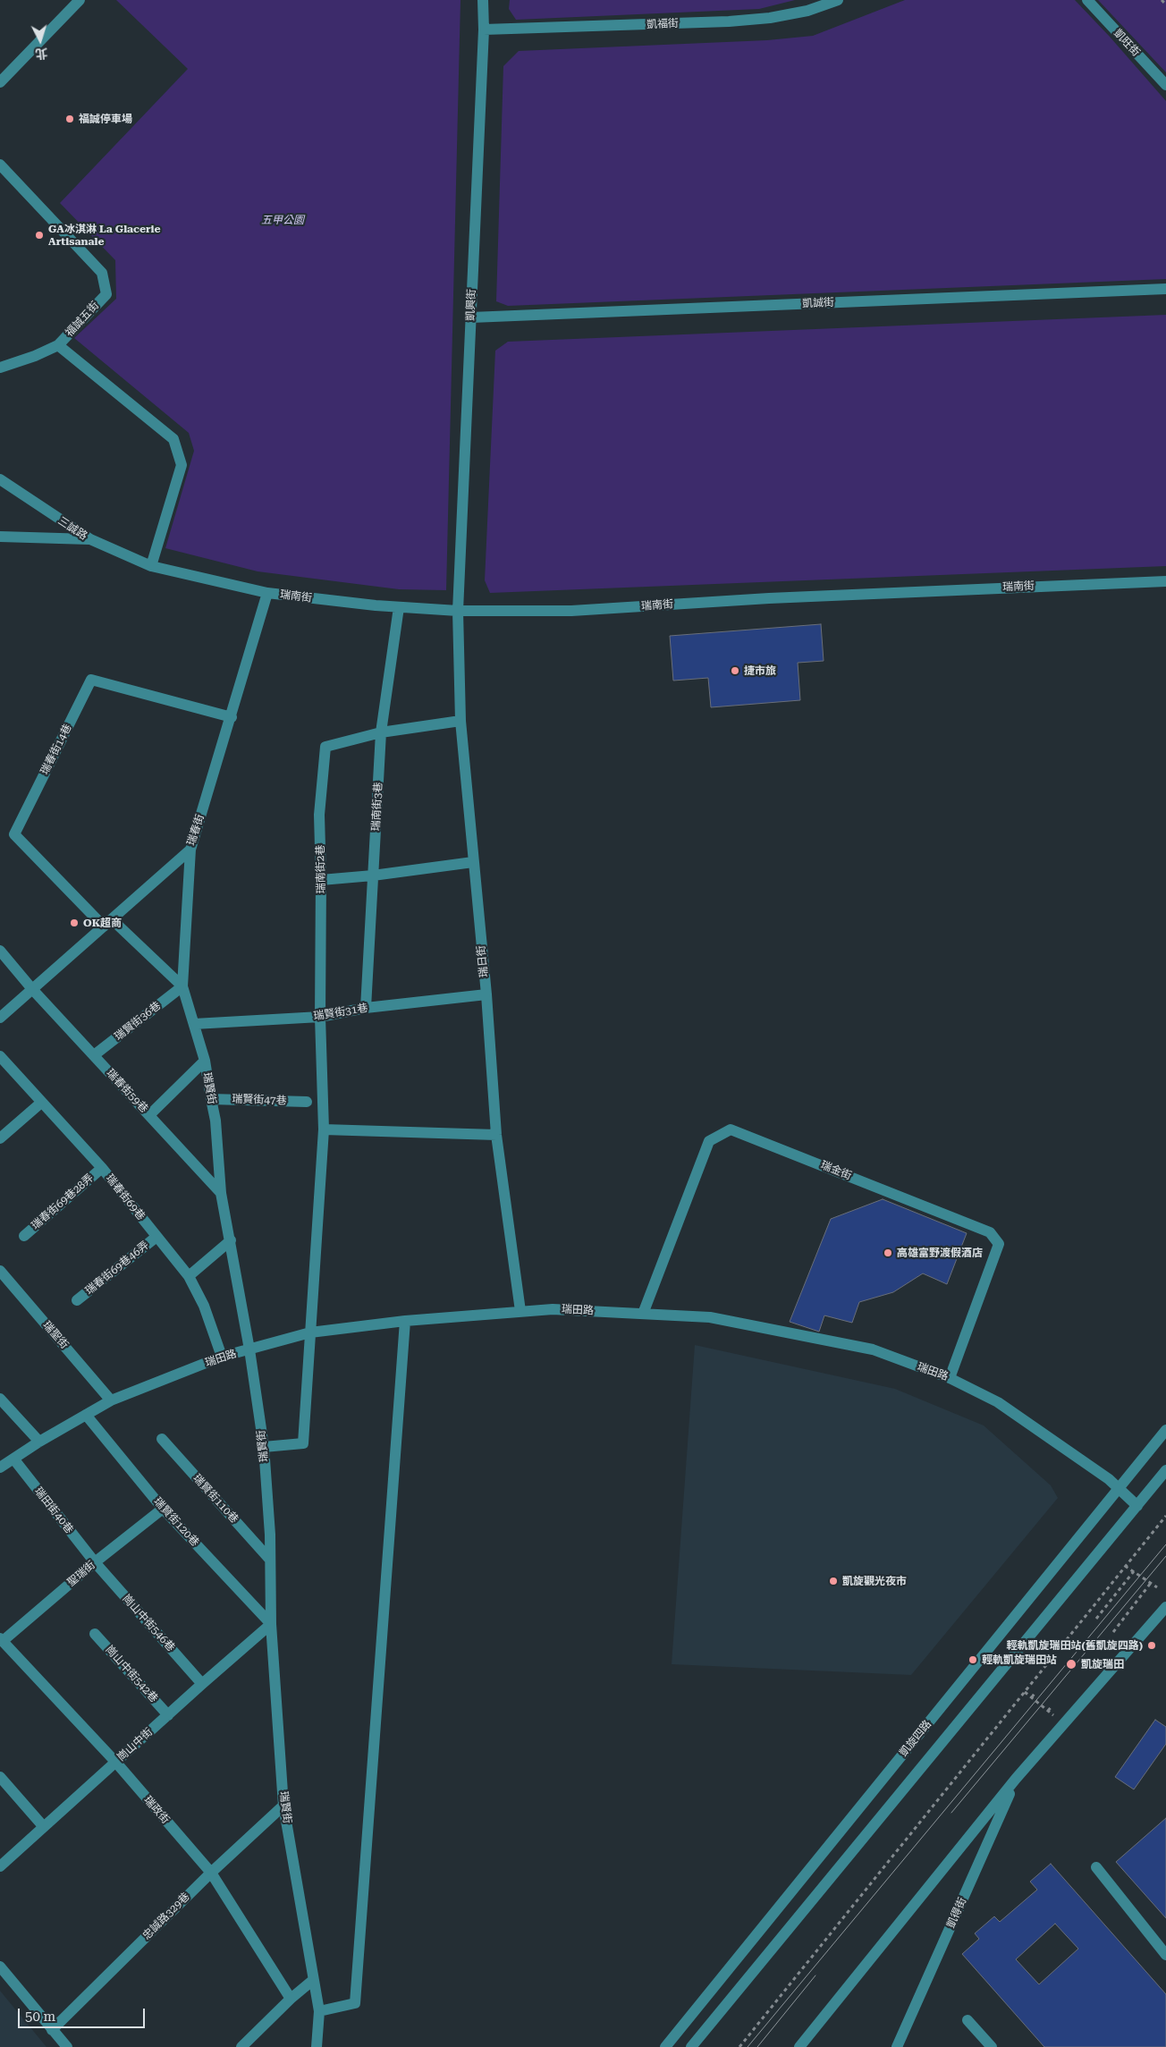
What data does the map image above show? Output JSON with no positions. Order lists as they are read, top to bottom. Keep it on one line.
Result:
{"streets":{"street":["凱福街","凱旺街","凱誠街","凱興街","福誠五街","三誠路","瑞南街","瑞春街14巷","瑞南街3巷","瑞春街","瑞南街2巷","瑞日街","瑞賢街31巷","瑞賢街36巷","瑞賢街","瑞春街59巷","瑞賢街47巷","瑞金街","瑞春街69巷","瑞春街69巷28弄","瑞春街69巷46弄","瑞田路","瑞聖街","瑞賢街110巷","瑞田街40巷","瑞賢街120巷","聖瑞街","崗山中街546巷","崗山中街542巷","凱旋四路","崗山中街","瑞政街","凱得街","忠誠路329巷"]},"crossings":[["凱福街","凱興街"],["凱誠街","凱興街"],["凱興街","瑞南街"],["凱興街","瑞日街"],["三誠路","瑞南街"],["瑞南街","瑞南街3巷"],["瑞南街","瑞春街"],["瑞南街","瑞日街"],["瑞春街14巷","瑞春街"],["瑞南街3巷","瑞南街2巷"],["瑞南街3巷","瑞賢街31巷"],["瑞春街","瑞賢街"],["瑞春街","瑞春街59巷"],["瑞南街2巷","瑞日街"],["瑞南街2巷","瑞賢街31巷"],["瑞南街2巷","瑞賢街"],["瑞南街2巷","瑞田路"],["瑞日街","瑞賢街31巷"],["瑞日街","瑞田路"],["瑞賢街31巷","瑞賢街"],["瑞賢街36巷","瑞賢街"],["瑞賢街36巷","瑞春街59巷"],["瑞賢街","瑞春街59巷"],["瑞賢街","瑞賢街47巷"],["瑞賢街","瑞田路"],["瑞賢街","瑞賢街110巷"],["瑞賢街","瑞賢街120巷"],["瑞賢街","崗山中街"],["瑞賢街","忠誠路329巷"],["瑞金街","瑞田路"],["瑞春街69巷","瑞春街69巷28弄"],["瑞春街69巷","瑞春街69巷46弄"],["瑞春街69巷","瑞田路"],["瑞田路","瑞聖街"],["瑞田路","瑞田街40巷"],["瑞田路","瑞賢街120巷"],["瑞田路","凱旋四路"],["瑞田街40巷","聖瑞街"],["瑞田街40巷","崗山中街546巷"],["瑞賢街120巷","聖瑞街"],["瑞賢街120巷","崗山中街"],["聖瑞街","崗山中街546巷"],["聖瑞街","瑞政街"],["崗山中街546巷","崗山中街"],["崗山中街542巷","崗山中街"],["崗山中街","瑞政街"],["瑞政街","忠誠路329巷"]],"parks":["五甲公園"],"places":["福誠停車場","GA冰淇淋 La Glacerie Artisanale","捷市旅","OK超商","高雄富野渡假酒店","凱旋觀光夜市","輕軌凱旋瑞田站(舊凱旋四路)","輕軌凱旋瑞田站","凱旋瑞田"],"scale_bar":"50 m","north":"bottom"}
